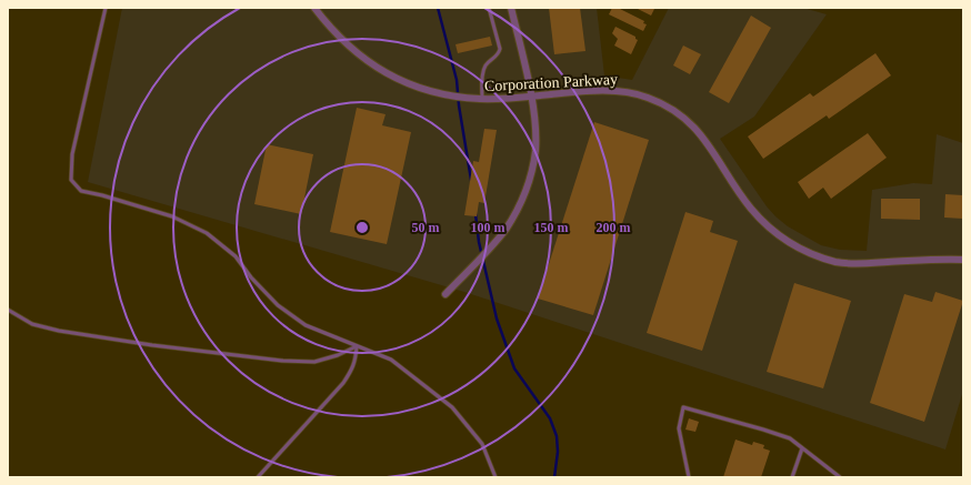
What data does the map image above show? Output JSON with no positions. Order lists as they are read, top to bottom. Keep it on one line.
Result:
{"streets":{"street":["Corporation Parkway"]},"rings":["50 m","100 m","150 m","200 m"]}
